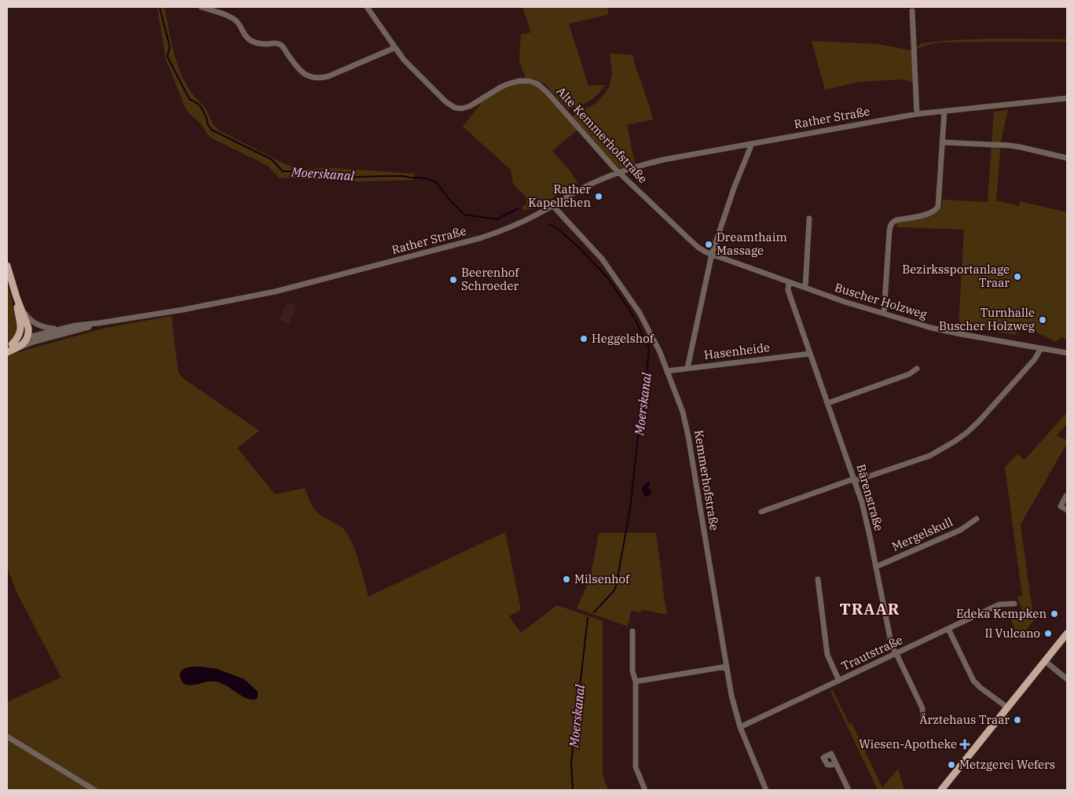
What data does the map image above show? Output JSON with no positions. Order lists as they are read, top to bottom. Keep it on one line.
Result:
{"streets":{"main road":["Rather Straße"],"street":["Alte Kemmerhofstraße","Buscher Holzweg","Hasenheide","Kemmerhofstraße","Bärenstraße","Mergelskull","Trautstraße"]},"crossings":[["Rather Straße","Alte Kemmerhofstraße"],["Rather Straße","Kemmerhofstraße"],["Alte Kemmerhofstraße","Buscher Holzweg"],["Buscher Holzweg","Bärenstraße"],["Hasenheide","Kemmerhofstraße"],["Hasenheide","Bärenstraße"],["Kemmerhofstraße","Trautstraße"],["Bärenstraße","Mergelskull"],["Bärenstraße","Trautstraße"]],"districts":["TRAAR"],"water":["Moerskanal"],"places":{"other":["Rather Kapellchen","Dreamthaim Massage","Bezirkssportanlage Traar","Beerenhof Schroeder","Turnhalle Buscher Holzweg","Heggelshof","Milsenhof","Edeka Kempken","Il Vulcano","Ärztehaus Traar","Metzgerei Wefers"],"health":["Wiesen-Apotheke"]}}
